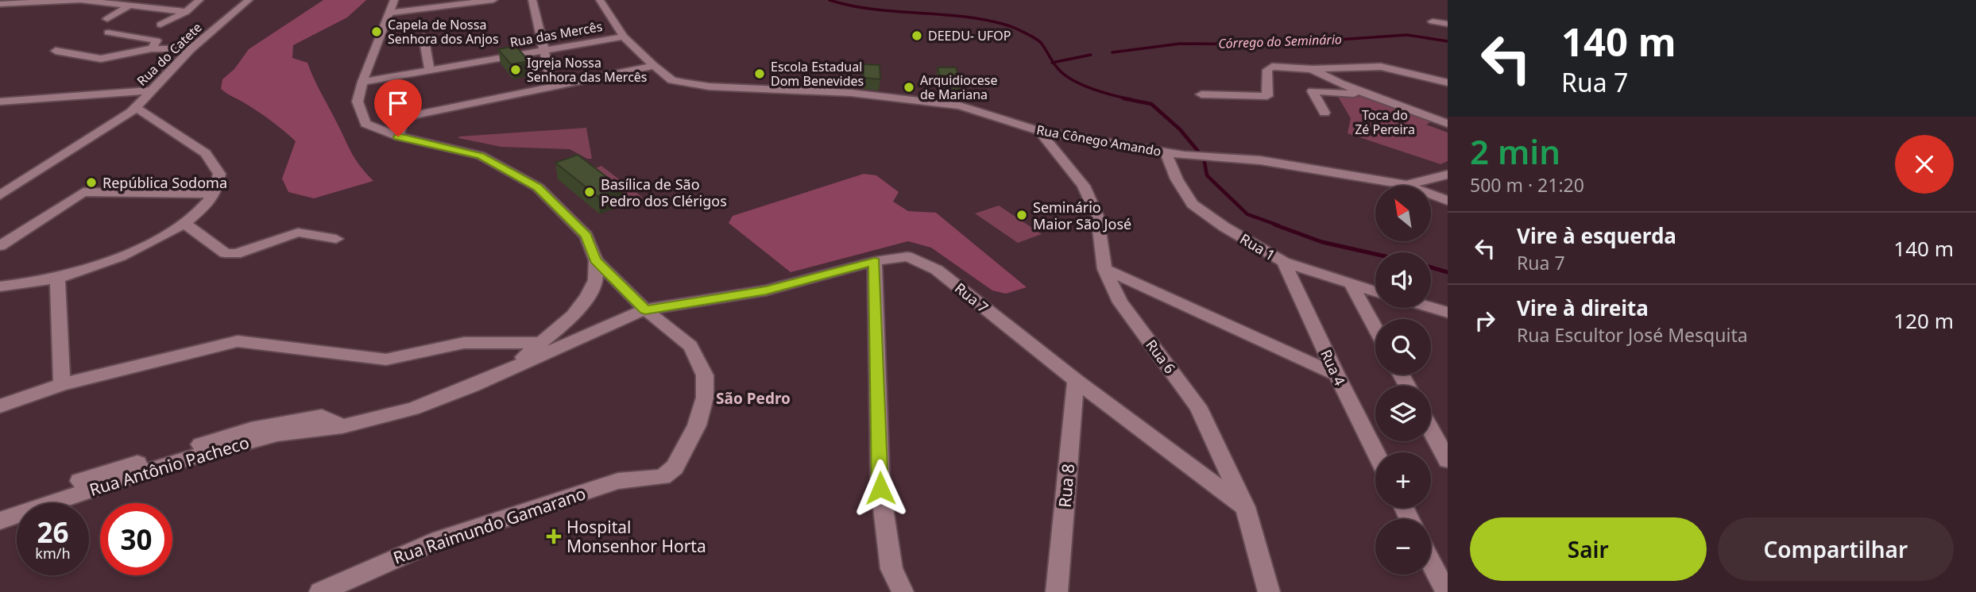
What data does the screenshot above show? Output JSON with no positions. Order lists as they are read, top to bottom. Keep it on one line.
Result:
{"streets":{"street":["Rua das Mercês","Rua do Catete","Rua Cônego Amando","Rua 1","Rua 7","Rua 6","Rua 4","Rua Antônio Pacheco","Rua 8","Rua Raimundo Gamarano"]},"crossings":[["Rua das Mercês","Rua Cônego Amando"],["Rua Cônego Amando","Rua 1"],["Rua Cônego Amando","Rua 6"],["Rua 1","Rua 4"],["Rua 7","Rua 6"],["Rua 7","Rua Antônio Pacheco"],["Rua 7","Rua 8"],["Rua 7","Rua Raimundo Gamarano"],["Rua Antônio Pacheco","Rua Raimundo Gamarano"]],"districts":["São Pedro"],"water":["Córrego do Seminário"],"parks":["Toca do Zé Pereira"],"places":{"other":["Capela de Nossa Senhora dos Anjos","DEEDU- UFOP","Igreja Nossa Senhora das Mercês","Escola Estadual Dom Benevides","Arquidiocese de Mariana","República Sodoma","Basílica de São Pedro dos Clérigos","Seminário Maior São José"],"health":["Hospital Monsenhor Horta"]},"north":"top left","page":{"turn":["140 m","Rua 7"],"heading":["2 min","500 m · 21:20"],"map_buttons":["+","−"],"list":[{"name":"Vire à esquerda","note":"Rua 7","value":"140 m"},{"name":"Vire à direita","note":"Rua Escultor José Mesquita","value":"120 m"}],"speed":"26 km/h","limit":"30","buttons":["Sair","Compartilhar"]}}
